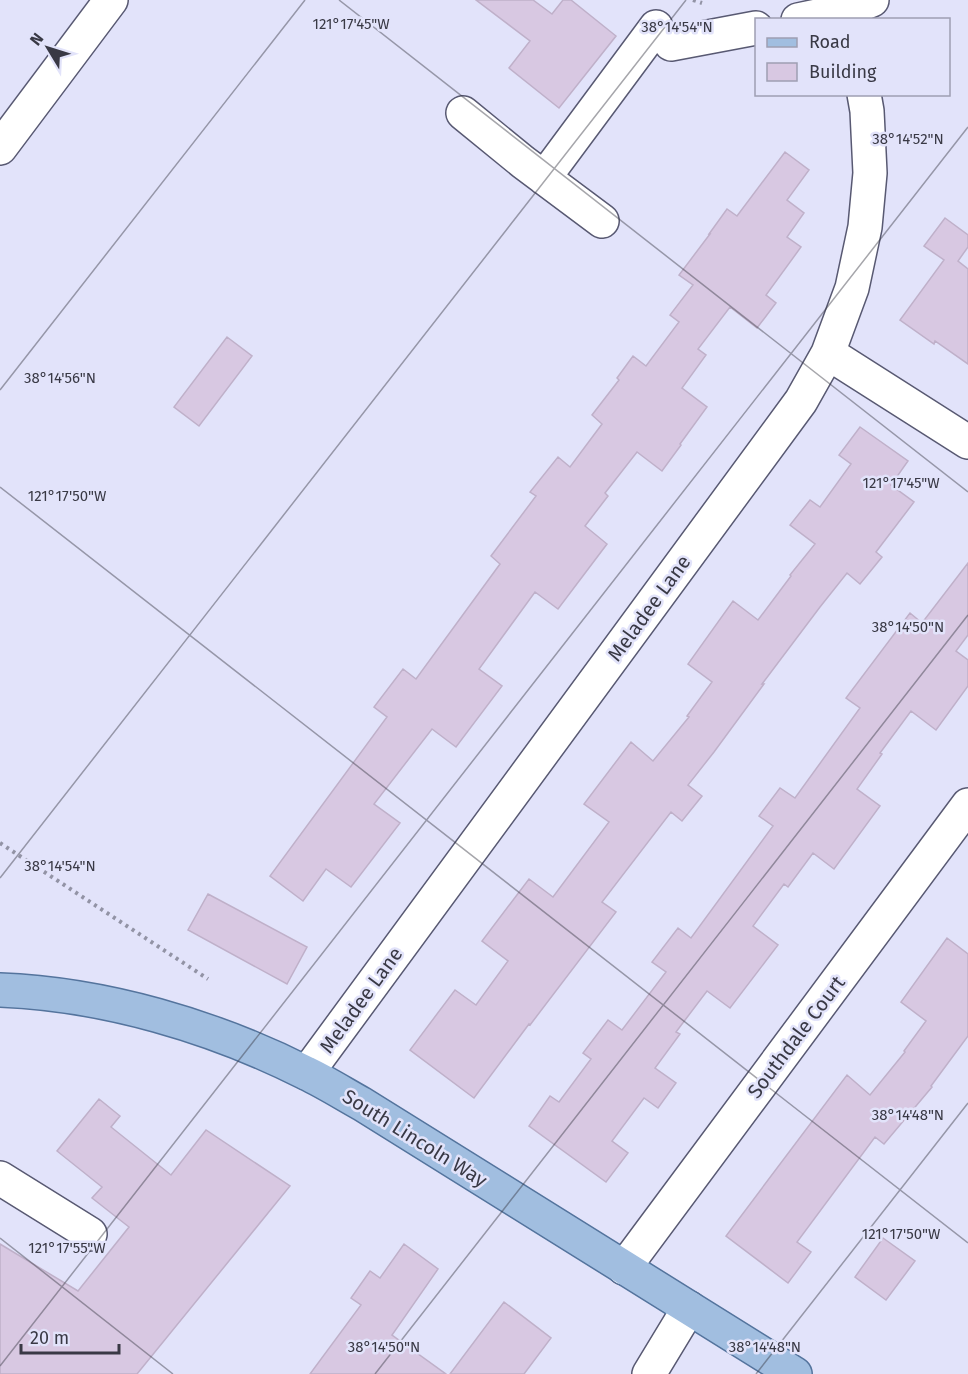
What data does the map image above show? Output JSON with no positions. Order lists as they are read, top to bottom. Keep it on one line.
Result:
{"streets":{"main road":["South Lincoln Way"],"street":["Meladee Lane","Southdale Court"]},"crossings":[["Meladee Lane","South Lincoln Way"],["Southdale Court","South Lincoln Way"]],"legend":["Road","Building"],"scale_bar":"20 m","north":"top left","coordinates":["121°17'45\"W","38°14'54\"N","38°14'52\"N","38°14'56\"N","121°17'50\"W","38°14'50\"N","38°14'48\"N","121°17'55\"W"]}
